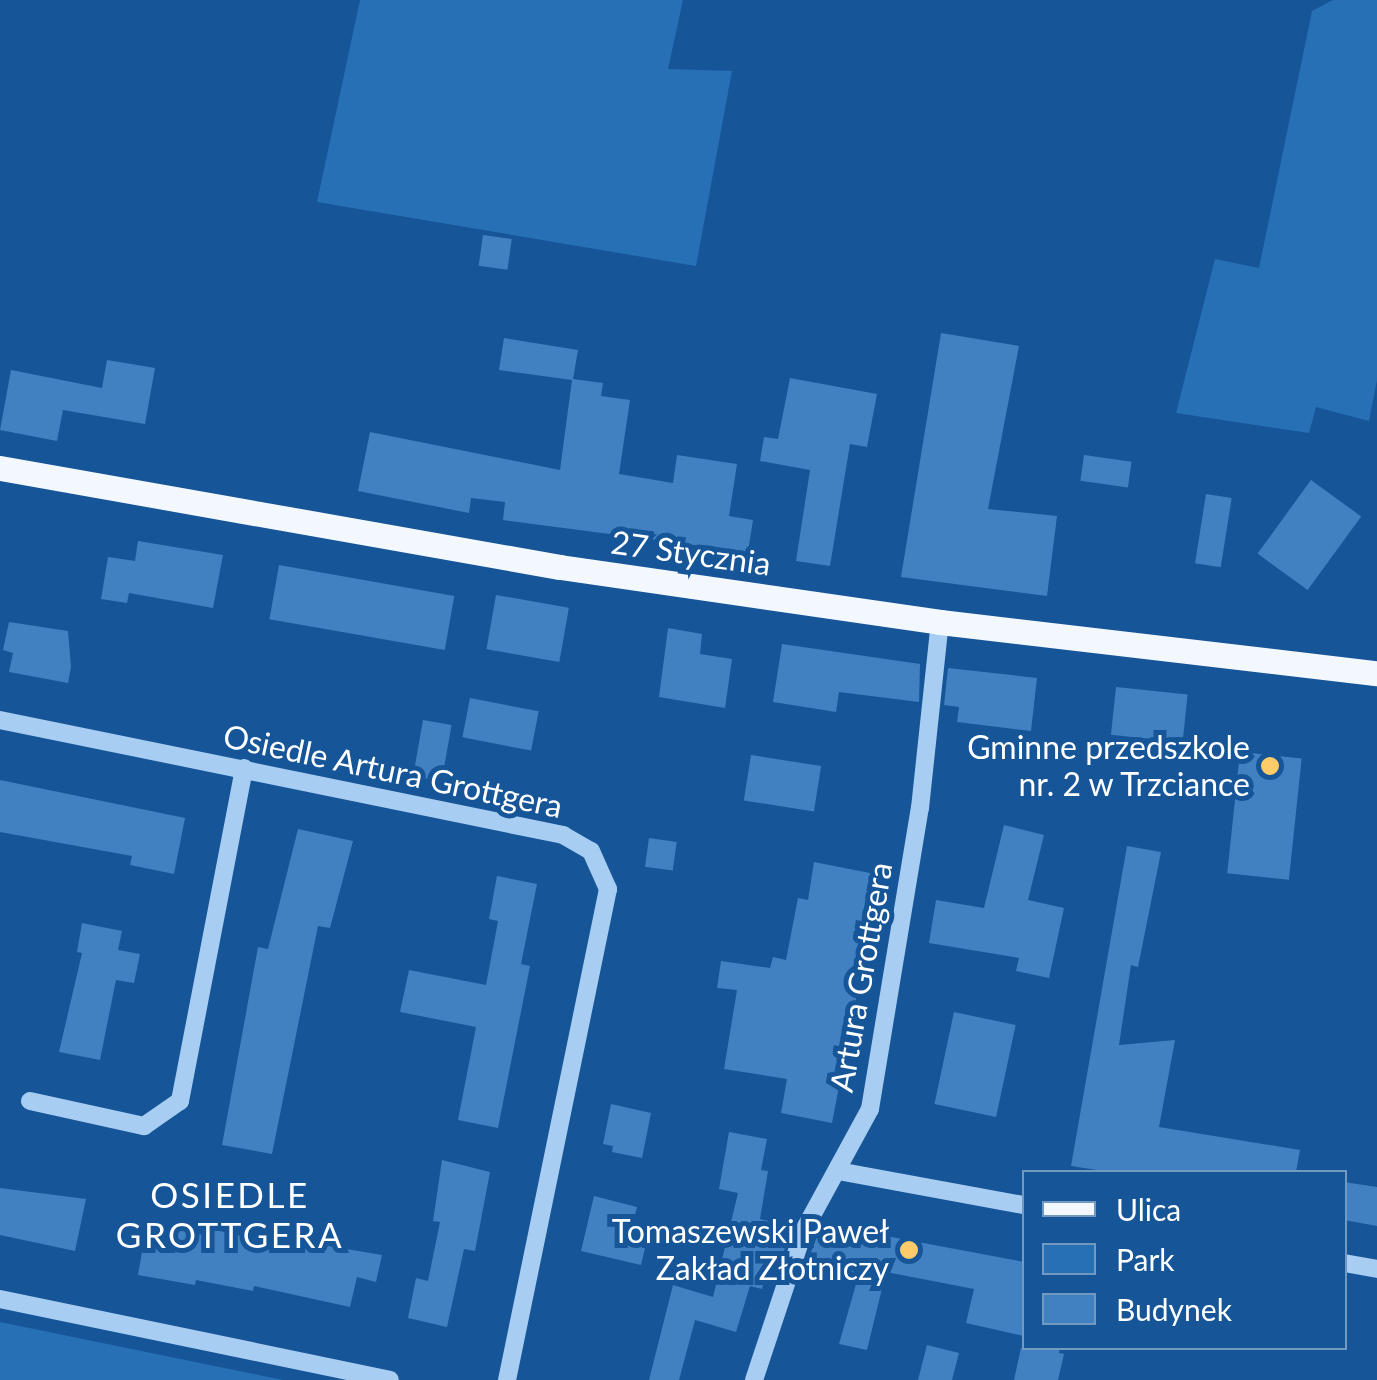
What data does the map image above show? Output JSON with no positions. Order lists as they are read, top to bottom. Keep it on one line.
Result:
{"streets":{"main road":["27 Stycznia"],"street":["Osiedle Artura Grottgera","Artura Grottgera"]},"crossings":[["27 Stycznia","Artura Grottgera"]],"districts":["OSIEDLE GROTTGERA"],"places":["Gminne przedszkole nr. 2 w Trzciance","Tomaszewski Paweł Zakład Złotniczy"],"legend":["Ulica","Park","Budynek"]}
